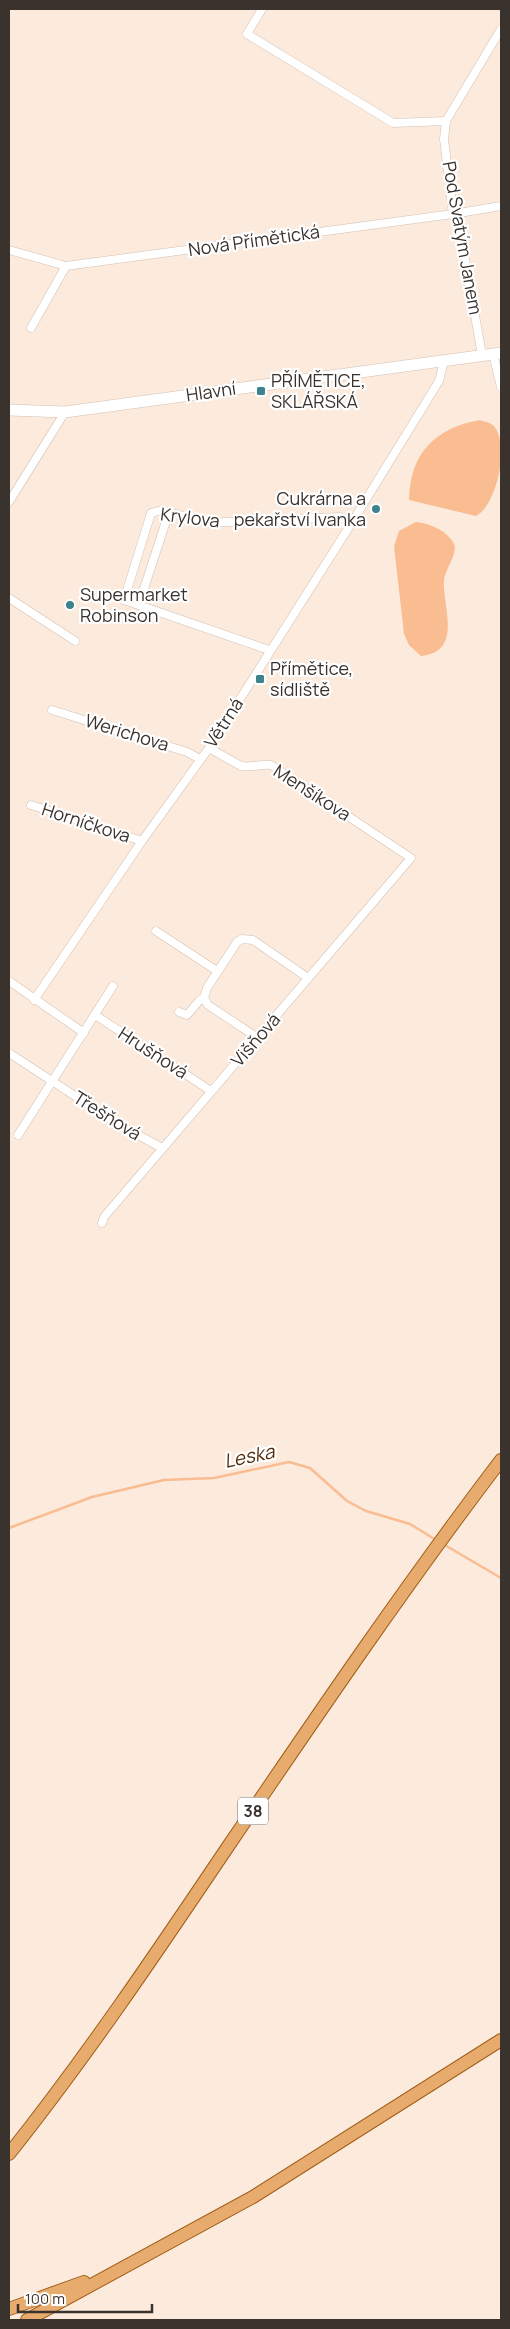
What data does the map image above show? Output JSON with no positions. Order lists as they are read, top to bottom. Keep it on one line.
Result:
{"streets":{"main road":["Hlavní","38"],"street":["Pod Svatým Janem","Nová Přímětická","Krylova","Větrná","Werichova","Menšíkova","Horníčkova","Višňová","Hrušňová","Třešňová"]},"crossings":[["Pod Svatým Janem","Nová Přímětická"],["Pod Svatým Janem","Hlavní"],["Hlavní","Větrná"],["Krylova","Větrná"],["Větrná","Werichova"],["Větrná","Menšíkova"],["Větrná","Horníčkova"],["Menšíkova","Višňová"],["Višňová","Hrušňová"],["Višňová","Třešňová"]],"water":["Leska"],"places":{"transit":["PŘÍMĚTICE, SKLÁŘSKÁ","Přímětice, sídliště"],"other":["Cukrárna a pekařství Ivanka","Supermarket Robinson"]},"scale_bar":"100 m"}
